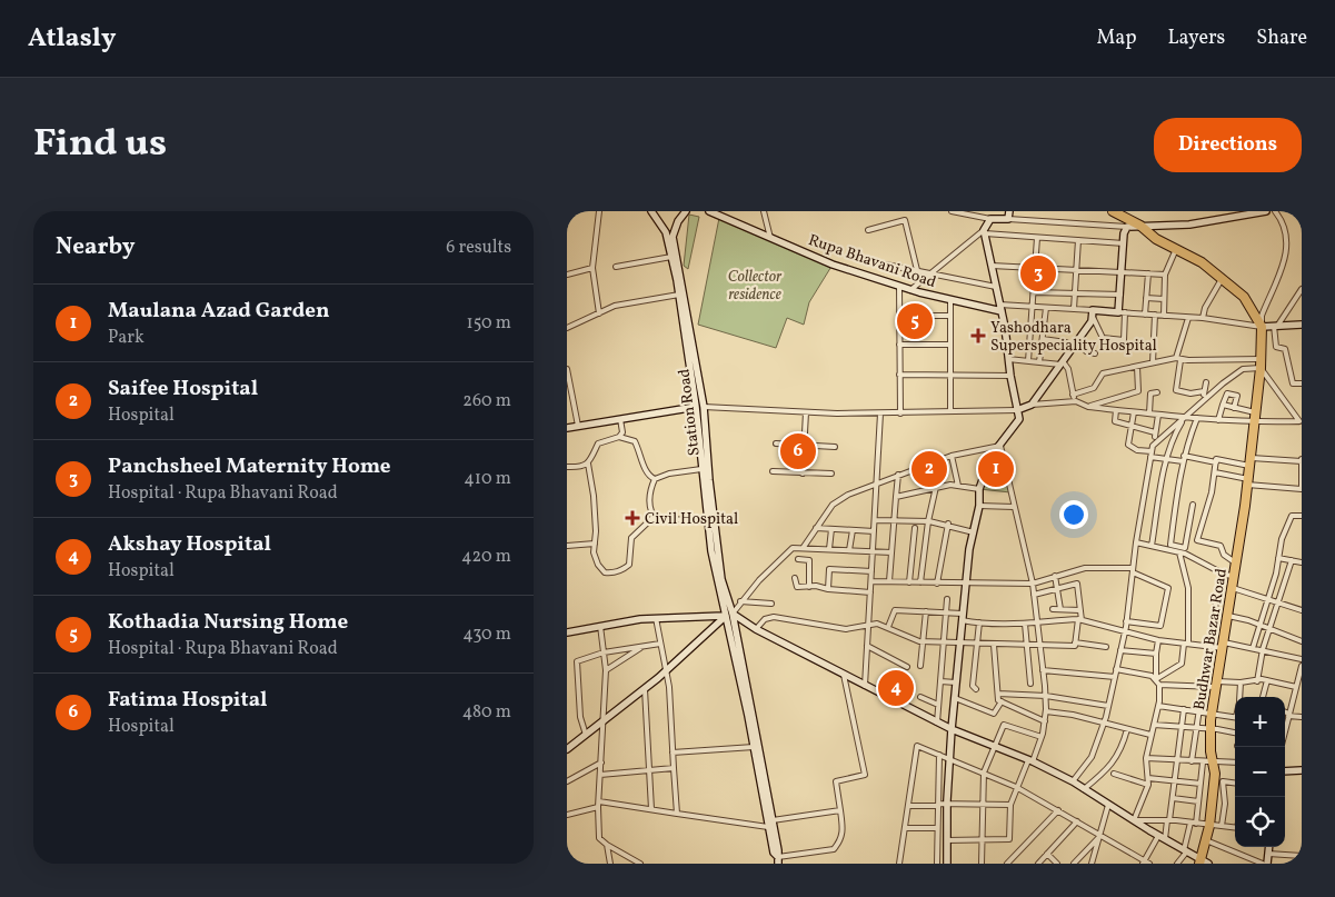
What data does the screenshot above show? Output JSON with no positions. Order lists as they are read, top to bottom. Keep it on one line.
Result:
{"streets":{"highway":["Budhwar Bazar Road"],"street":["Rupa Bhavani Road","Station Road"]},"crossings":[["Rupa Bhavani Road","Budhwar Bazar Road"]],"parks":["Collector residence"],"places":{"health":["Yashodhara Superspeciality Hospital","Civil Hospital"]},"page":{"header":"Atlasly","nav":["Map","Layers","Share"],"title":"Find us","buttons":"Directions","heading":["Nearby","6 results"],"pins":["3","5","6","1","2","4"],"list":[{"mark":"1","name":"Maulana Azad Garden","note":"Park","value":"150 m"},{"mark":"2","name":"Saifee Hospital","note":"Hospital","value":"260 m"},{"mark":"3","name":"Panchsheel Maternity Home","note":"Hospital · Rupa Bhavani Road","value":"410 m"},{"mark":"4","name":"Akshay Hospital","note":"Hospital","value":"420 m"},{"mark":"5","name":"Kothadia Nursing Home","note":"Hospital · Rupa Bhavani Road","value":"430 m"},{"mark":"6","name":"Fatima Hospital","note":"Hospital","value":"480 m"}],"map_buttons":["+","−"]}}
